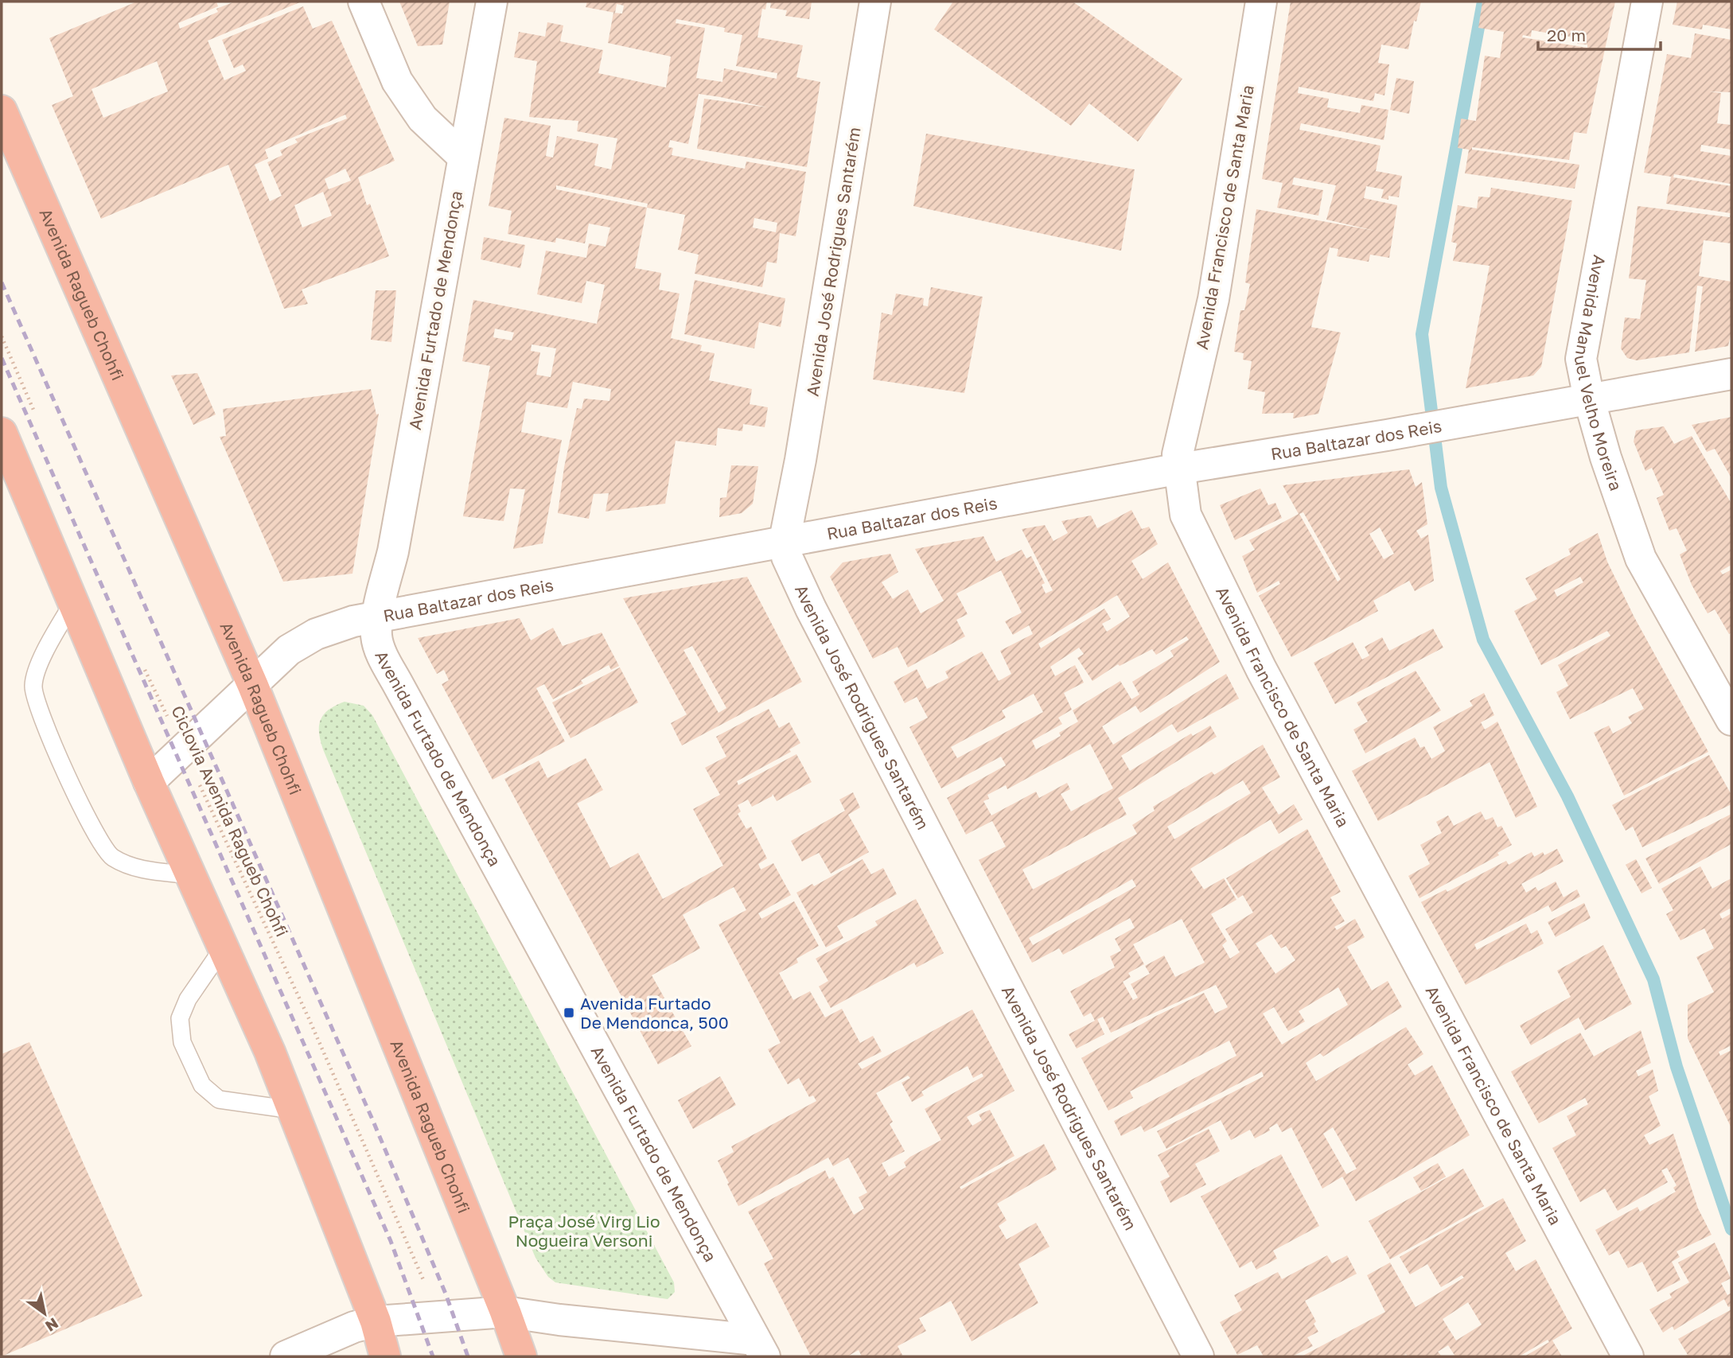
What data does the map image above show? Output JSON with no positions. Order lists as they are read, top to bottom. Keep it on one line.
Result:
{"streets":{"highway":["Avenida Ragueb Chohfi"],"street":["Avenida Francisco de Santa Maria","Avenida José Rodrigues Santarém","Avenida Furtado de Mendonça","Avenida Manuel Velho Moreira","Rua Baltazar dos Reis"],"path":["Ciclovia Avenida Ragueb Chohfi"]},"crossings":[["Avenida Francisco de Santa Maria","Rua Baltazar dos Reis"],["Avenida José Rodrigues Santarém","Rua Baltazar dos Reis"],["Avenida Ragueb Chohfi","Rua Baltazar dos Reis"],["Avenida Furtado de Mendonça","Rua Baltazar dos Reis"],["Avenida Manuel Velho Moreira","Rua Baltazar dos Reis"],["Rua Baltazar dos Reis","Ciclovia Avenida Ragueb Chohfi"]],"parks":["Praça José Virg Lio Nogueira Versoni"],"places":{"transit":["Avenida Furtado De Mendonca, 500"]},"scale_bar":"20 m","north":"bottom right"}
